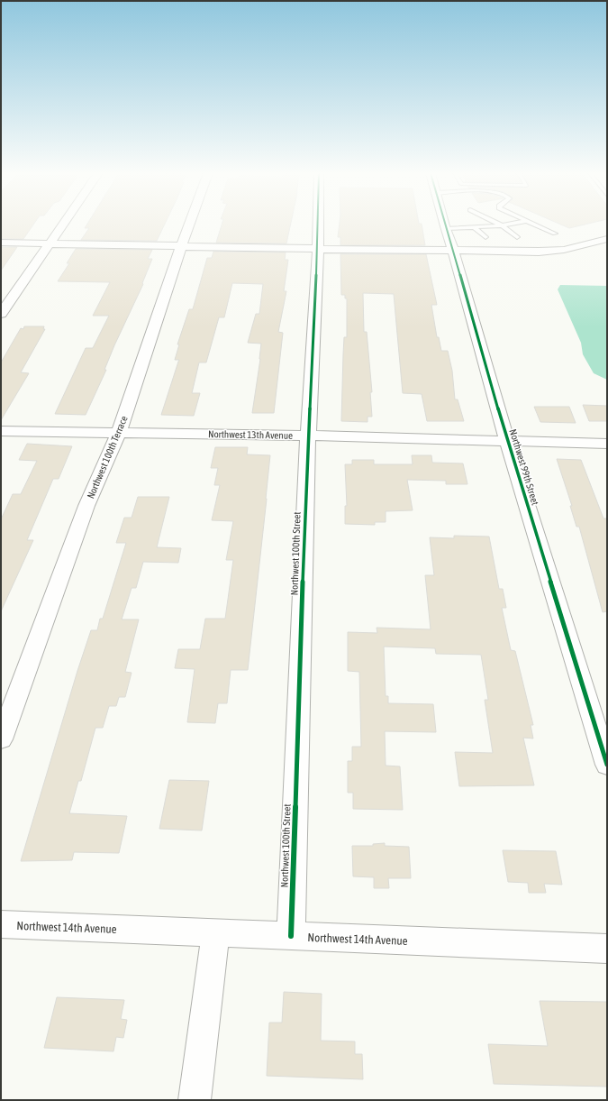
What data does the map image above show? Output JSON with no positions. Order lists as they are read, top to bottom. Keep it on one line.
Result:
{"streets":{"street":["Northwest 13th Avenue","Northwest 100th Terrace","Northwest 99th Street","Northwest 100th Street","Northwest 14th Avenue"]},"crossings":[["Northwest 13th Avenue","Northwest 100th Terrace"],["Northwest 13th Avenue","Northwest 99th Street"],["Northwest 13th Avenue","Northwest 100th Street"],["Northwest 100th Street","Northwest 14th Avenue"]]}
